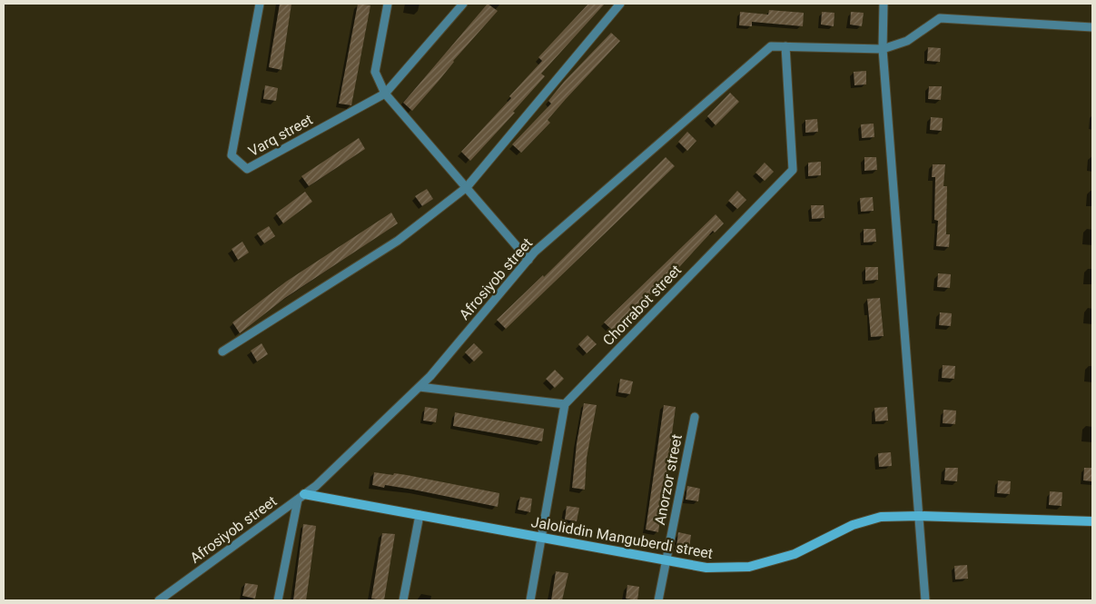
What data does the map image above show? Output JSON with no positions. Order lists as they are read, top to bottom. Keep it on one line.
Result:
{"streets":{"street":["Varq street","Afrosiyob street","Chorrabot street","Anorzor street","Jaloliddin Manguberdi street"]},"crossings":[["Afrosiyob street","Chorrabot street"],["Afrosiyob street","Jaloliddin Manguberdi street"],["Anorzor street","Jaloliddin Manguberdi street"]]}
